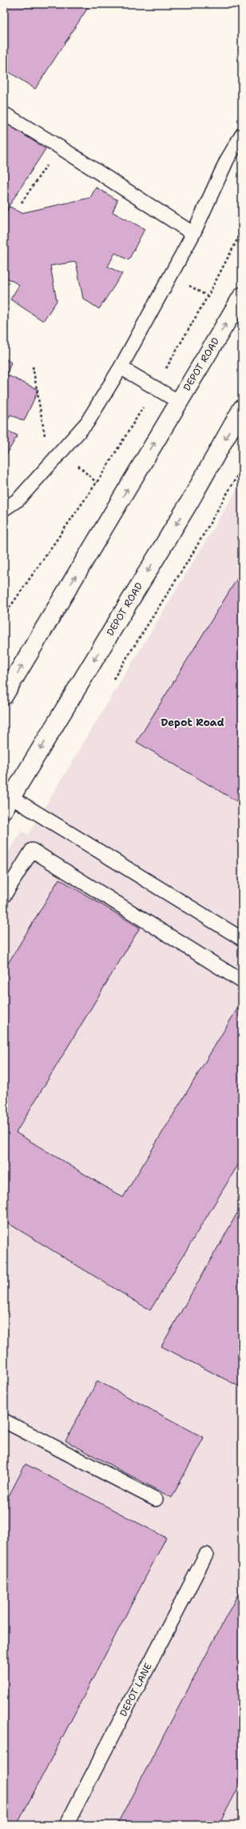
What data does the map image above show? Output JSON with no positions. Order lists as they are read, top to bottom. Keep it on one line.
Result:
{"streets":{"street":["DEPOT ROAD"],"lane":["DEPOT LANE"]},"districts":["Depot Road"]}
